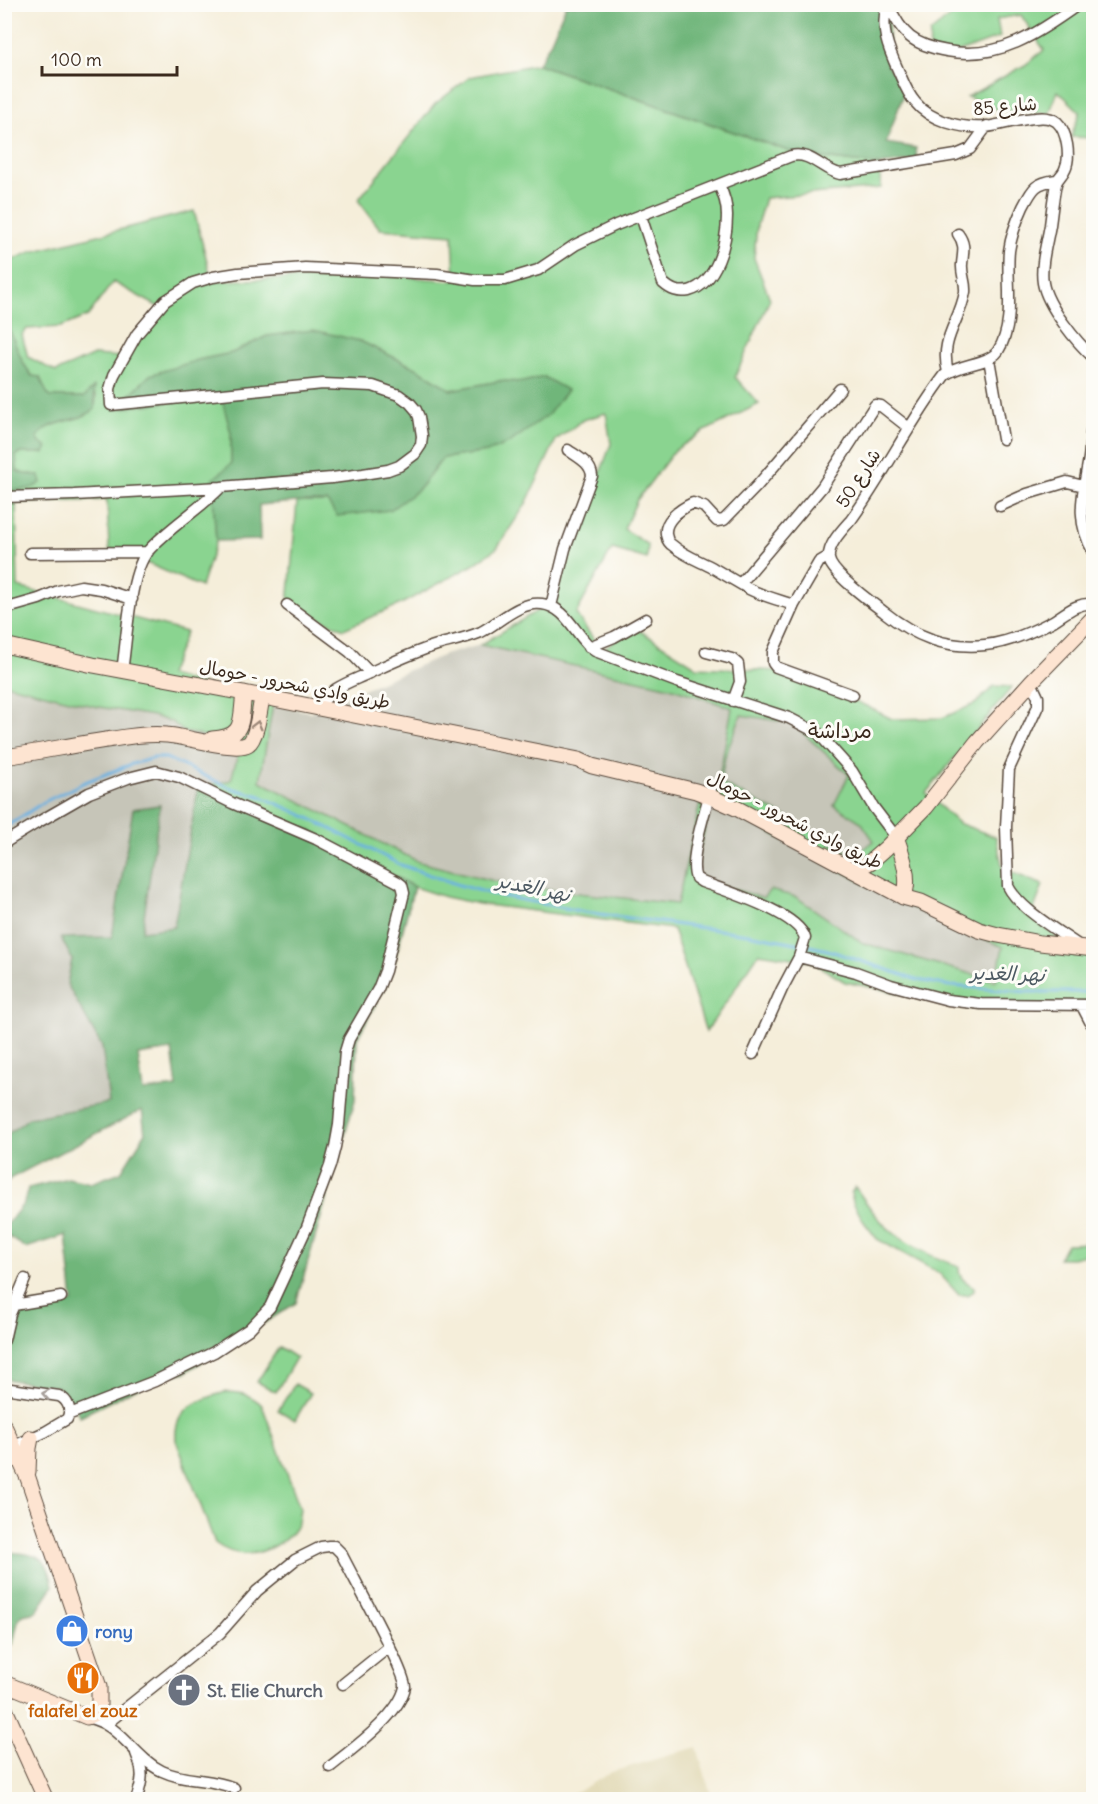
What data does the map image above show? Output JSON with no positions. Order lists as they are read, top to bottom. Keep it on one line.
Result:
{"streets":{"main road":["طريق وادي شحرور - حومال"],"street":["شارع 85","شارع 50"]},"districts":["مرداشة"],"water":["نهر الغدير"],"places":{"shop":["rony"],"restaurant":["falafel el zouz"],"church":["St. Elie Church"]},"scale_bar":"100 m"}
